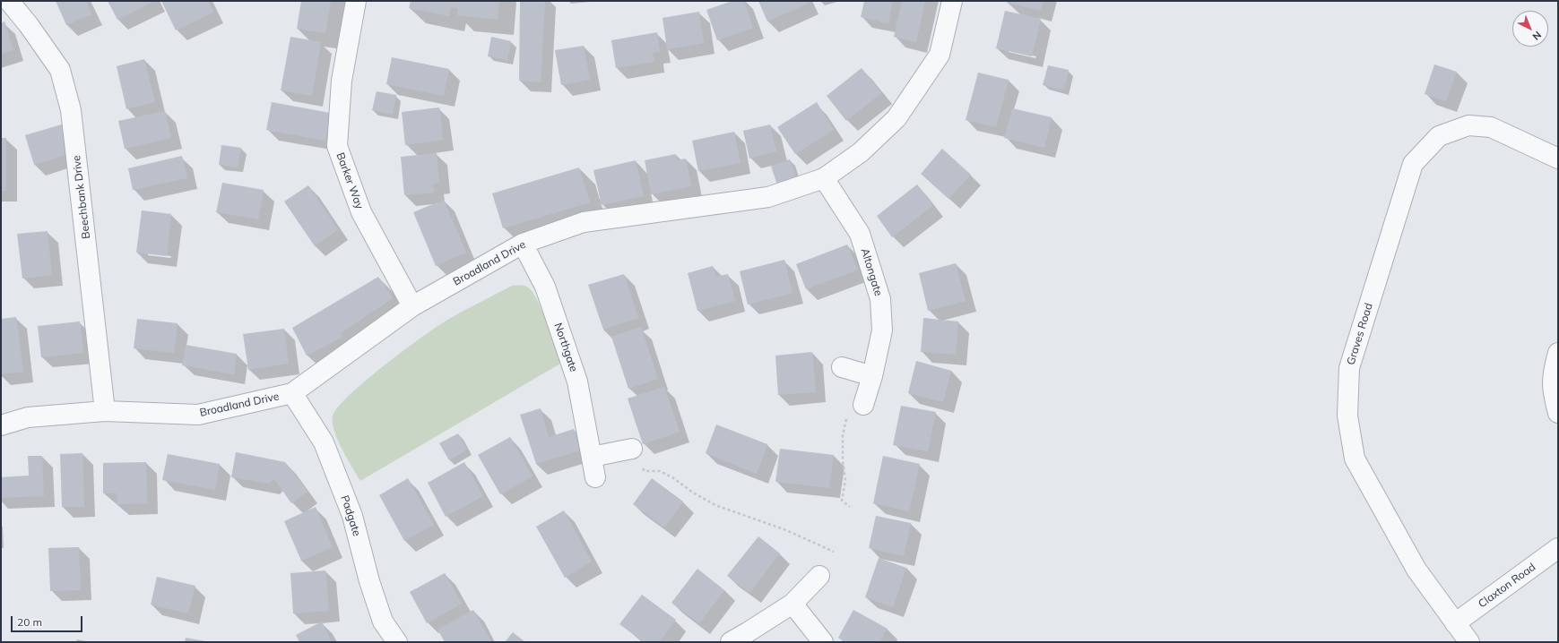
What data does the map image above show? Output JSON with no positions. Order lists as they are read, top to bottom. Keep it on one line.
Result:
{"streets":{"street":["Barker Way","Beechbank Drive","Broadland Drive","Altongate","Graves Road","Northgate","Padgate","Claxton Road"]},"crossings":[["Barker Way","Broadland Drive"],["Beechbank Drive","Broadland Drive"],["Broadland Drive","Altongate"],["Broadland Drive","Northgate"],["Broadland Drive","Padgate"],["Graves Road","Claxton Road"]],"scale_bar":"20 m","north":"bottom right"}
